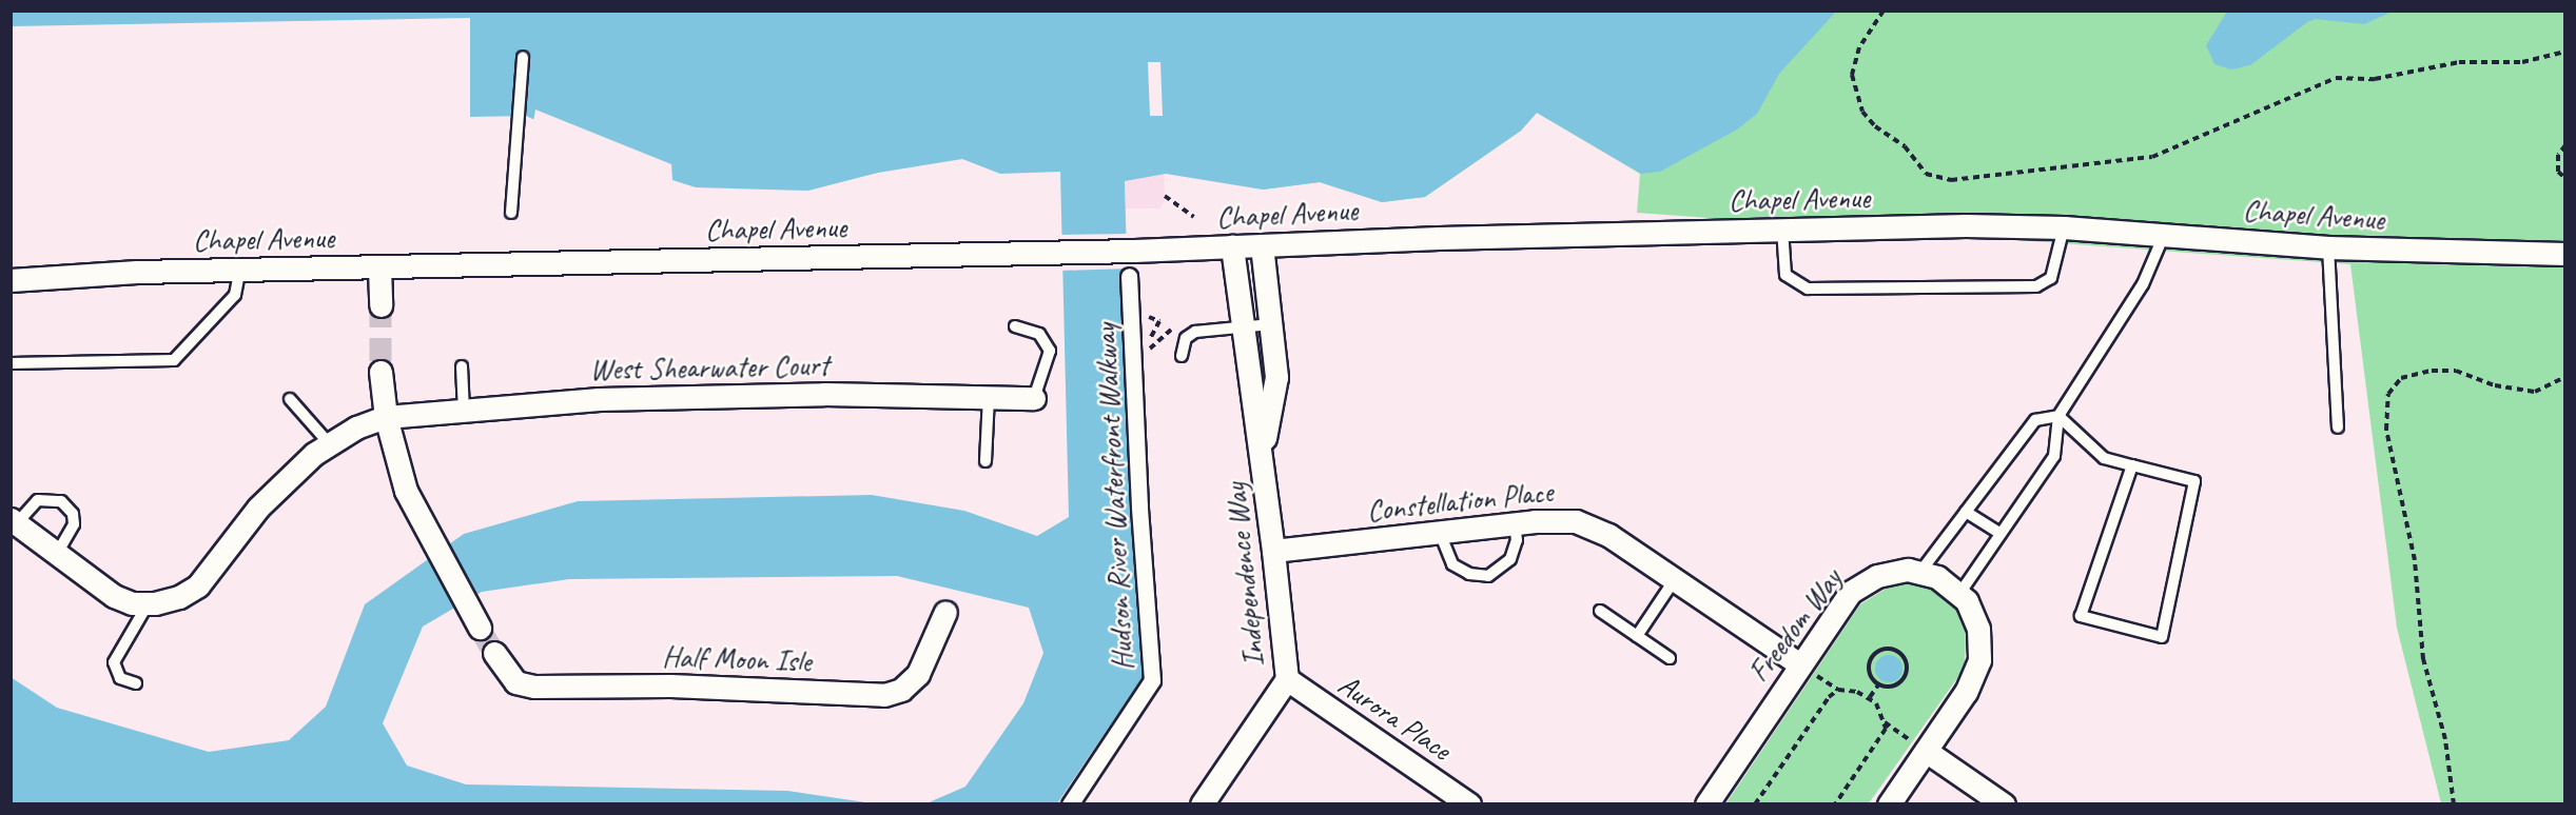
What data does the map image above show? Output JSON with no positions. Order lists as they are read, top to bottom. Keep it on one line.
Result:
{"streets":{"street":["Chapel Avenue","West Shearwater Court","Hudson River Waterfront Walkway","Constellation Place","Independence Way","Freedom Way","Half Moon Isle","Aurora Place"]},"crossings":[["Chapel Avenue","Independence Way"],["Constellation Place","Independence Way"],["Constellation Place","Freedom Way"],["Independence Way","Aurora Place"]]}
